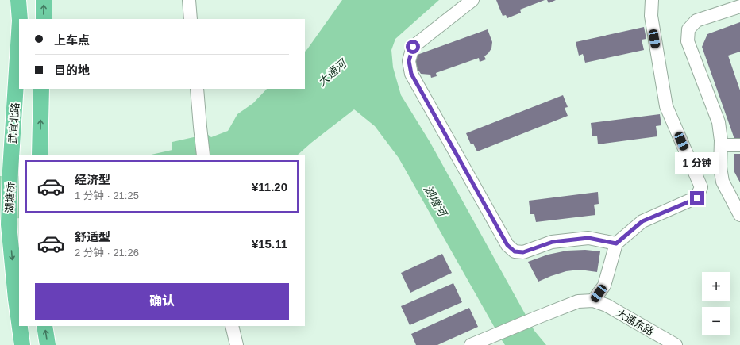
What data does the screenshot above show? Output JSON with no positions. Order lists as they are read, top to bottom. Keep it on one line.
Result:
{"streets":{"main road":["武宜北路","湖塘桥"],"street":["大通东路"]},"crossings":[["武宜北路","湖塘桥"]],"one_way":["湖塘桥"],"water":["大通河","湖塘河"],"page":{"banner":["上车点","目的地"],"bubble":"1 分钟","list":[{"name":"经济型","note":"1 分钟 · 21:25","value":"¥11.20"},{"name":"舒适型","note":"2 分钟 · 21:26","value":"¥15.11"}],"map_buttons":["+","−"],"buttons":"确认"}}
